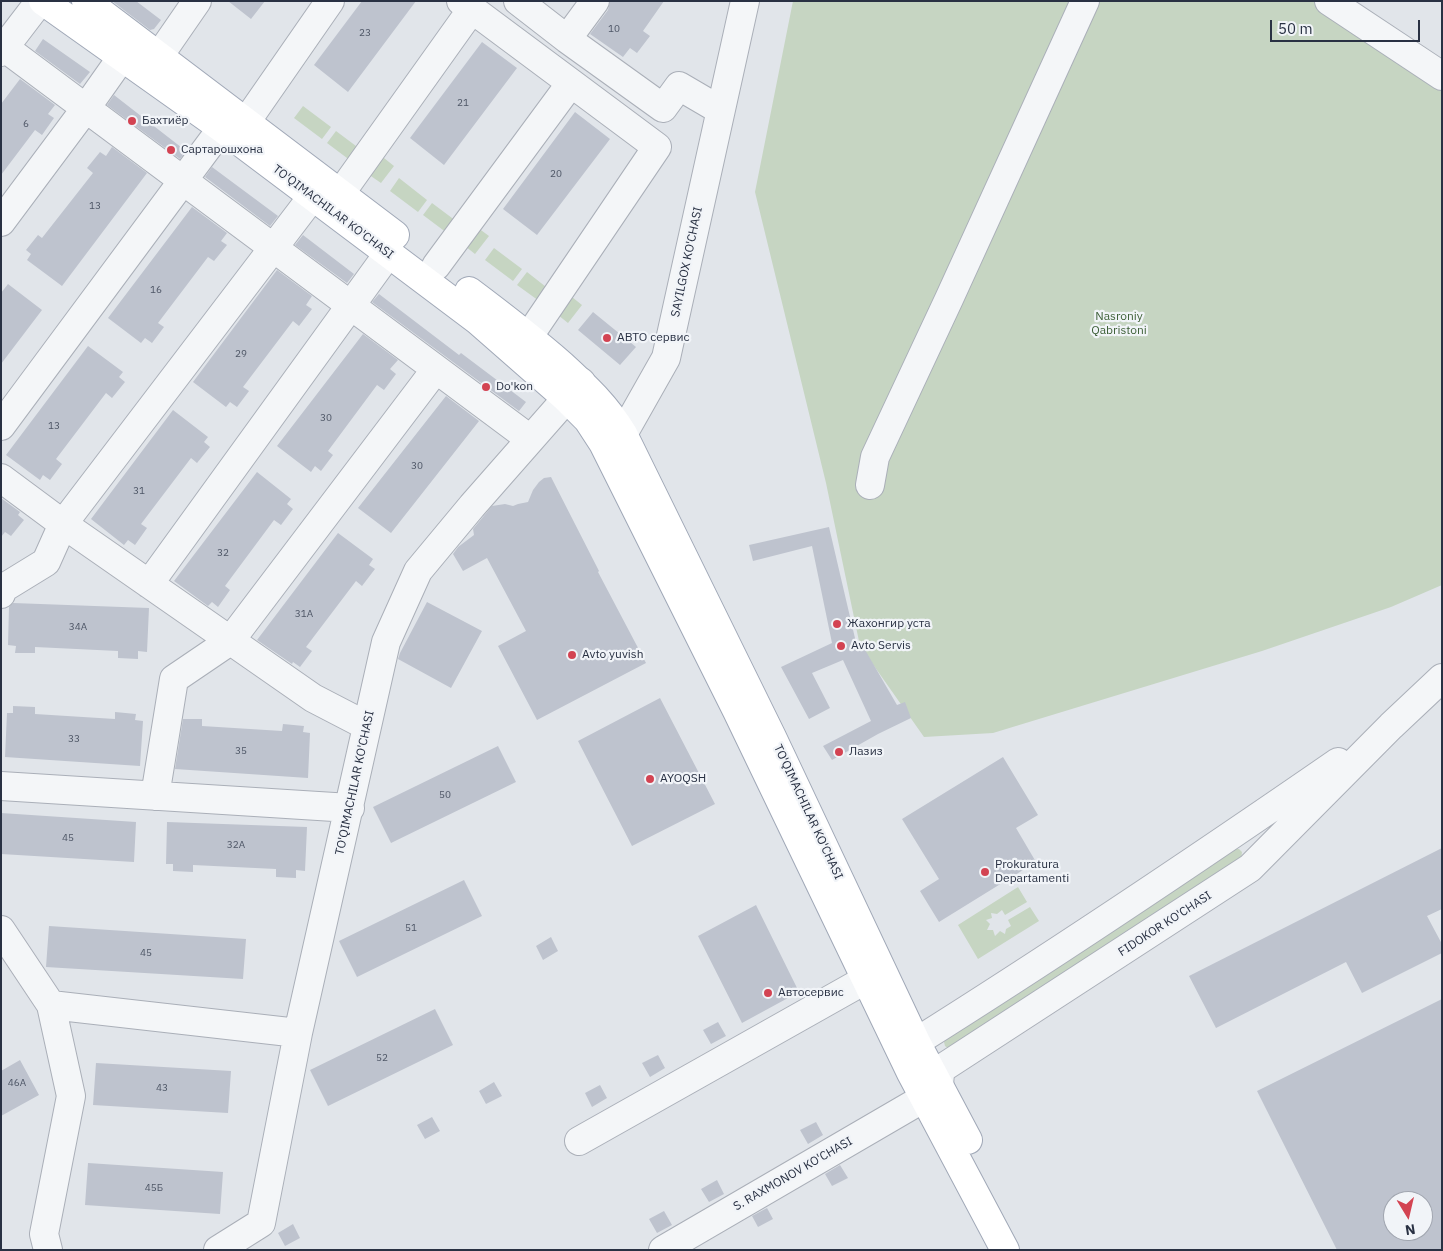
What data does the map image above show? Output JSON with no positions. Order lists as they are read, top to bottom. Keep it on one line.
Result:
{"streets":{"main road":["TO'QIMACHILAR KO'CHASI"],"street":["SAYILGOX KO'CHASI","FIDOKOR KO'CHASI","S. RAXMONOV KO'CHASI"]},"crossings":[["TO'QIMACHILAR KO'CHASI","SAYILGOX KO'CHASI"],["TO'QIMACHILAR KO'CHASI","FIDOKOR KO'CHASI"],["TO'QIMACHILAR KO'CHASI","S. RAXMONOV KO'CHASI"],["FIDOKOR KO'CHASI","S. RAXMONOV KO'CHASI"]],"parks":["Nasroniy Qabristoni"],"places":["Бахтиёр","Сартарошхона","АВТО сервис","Do'kon","Жахонгир уста","Avto Servis","Avto yuvish","Лазиз","AYOQSH","Prokuratura Departamenti","Автосервис"],"house_numbers":["10","23","21","6","20","13","16","29","30","13","30","31","32","31А","34А","33","35","50","45","32А","51","45","52","46А","43","45Б"],"scale_bar":"50 m","north":"bottom"}
